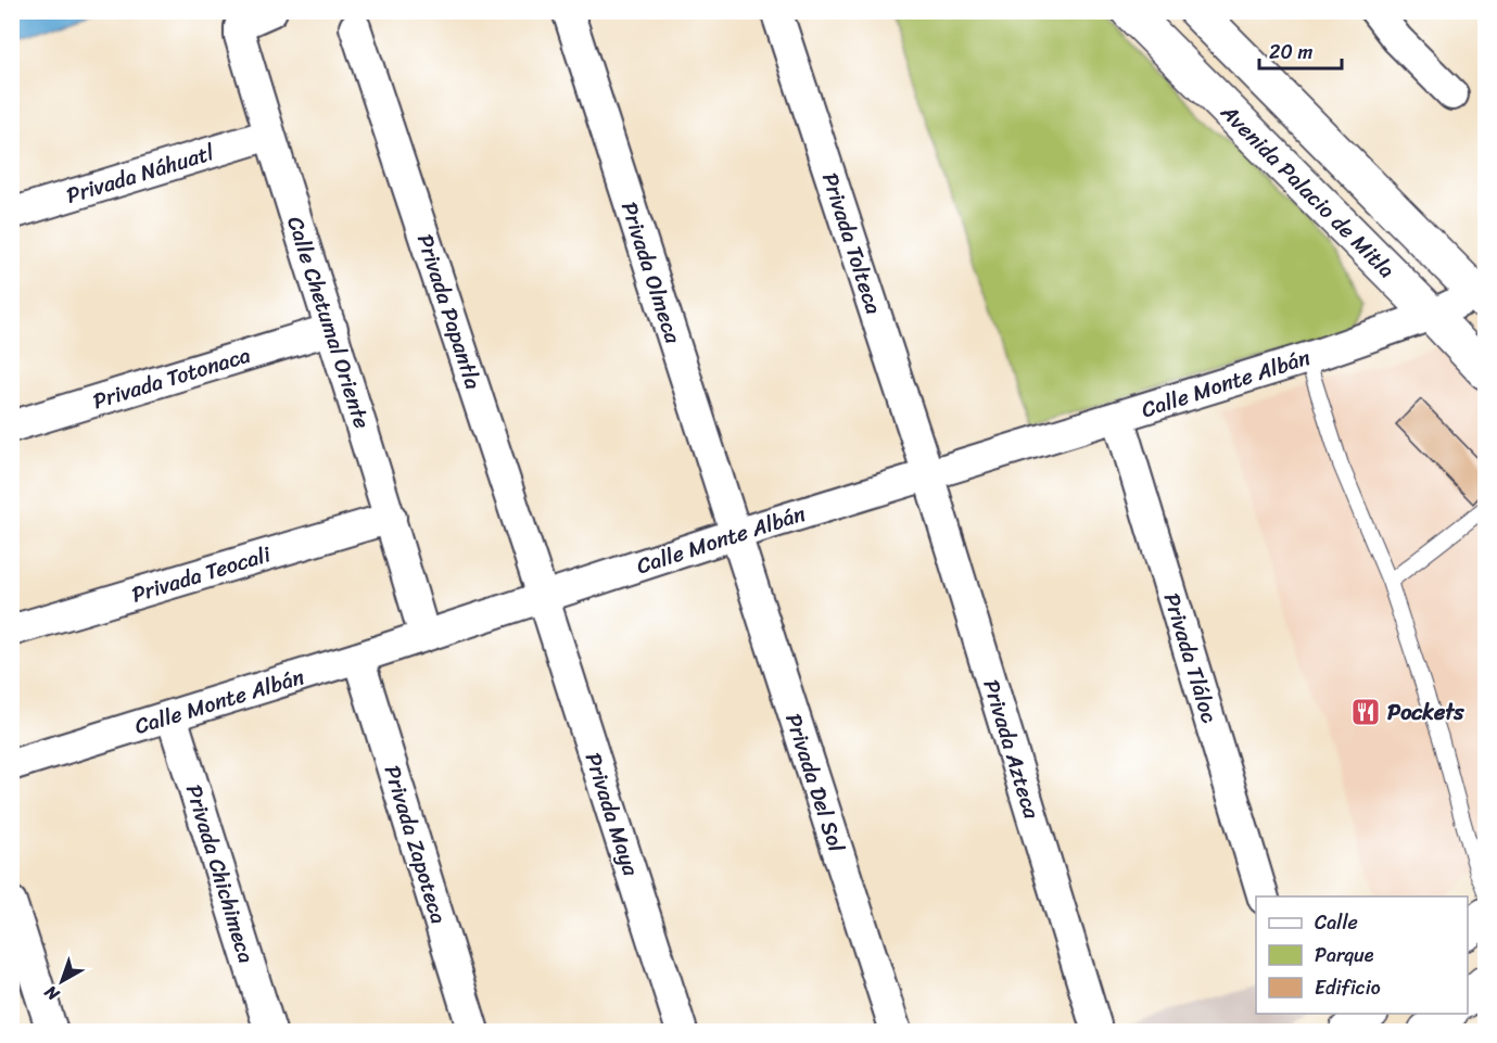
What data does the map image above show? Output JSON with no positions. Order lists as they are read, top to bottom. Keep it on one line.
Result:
{"streets":{"main road":["Avenida Palacio de Mitla"],"street":["Privada Náhuatl","Privada Tolteca","Privada Olmeca","Privada Papantla","Calle Chetumal Oriente","Privada Totonaca","Calle Monte Albán","Privada Teocali","Privada Tláloc","Privada Azteca","Privada Del Sol","Privada Maya","Privada Zapoteca","Privada Chichimeca"]},"crossings":[["Privada Náhuatl","Calle Chetumal Oriente"],["Avenida Palacio de Mitla","Calle Monte Albán"],["Privada Tolteca","Calle Monte Albán"],["Privada Tolteca","Privada Azteca"],["Privada Olmeca","Calle Monte Albán"],["Privada Olmeca","Privada Del Sol"],["Privada Papantla","Calle Monte Albán"],["Privada Papantla","Privada Maya"],["Calle Chetumal Oriente","Privada Totonaca"],["Calle Chetumal Oriente","Calle Monte Albán"],["Calle Chetumal Oriente","Privada Teocali"],["Calle Monte Albán","Privada Tláloc"],["Calle Monte Albán","Privada Azteca"],["Calle Monte Albán","Privada Del Sol"],["Calle Monte Albán","Privada Maya"],["Calle Monte Albán","Privada Zapoteca"],["Calle Monte Albán","Privada Chichimeca"]],"places":{"restaurant":["Pockets"]},"legend":["Calle","Parque","Edificio"],"scale_bar":"20 m","north":"bottom left"}
